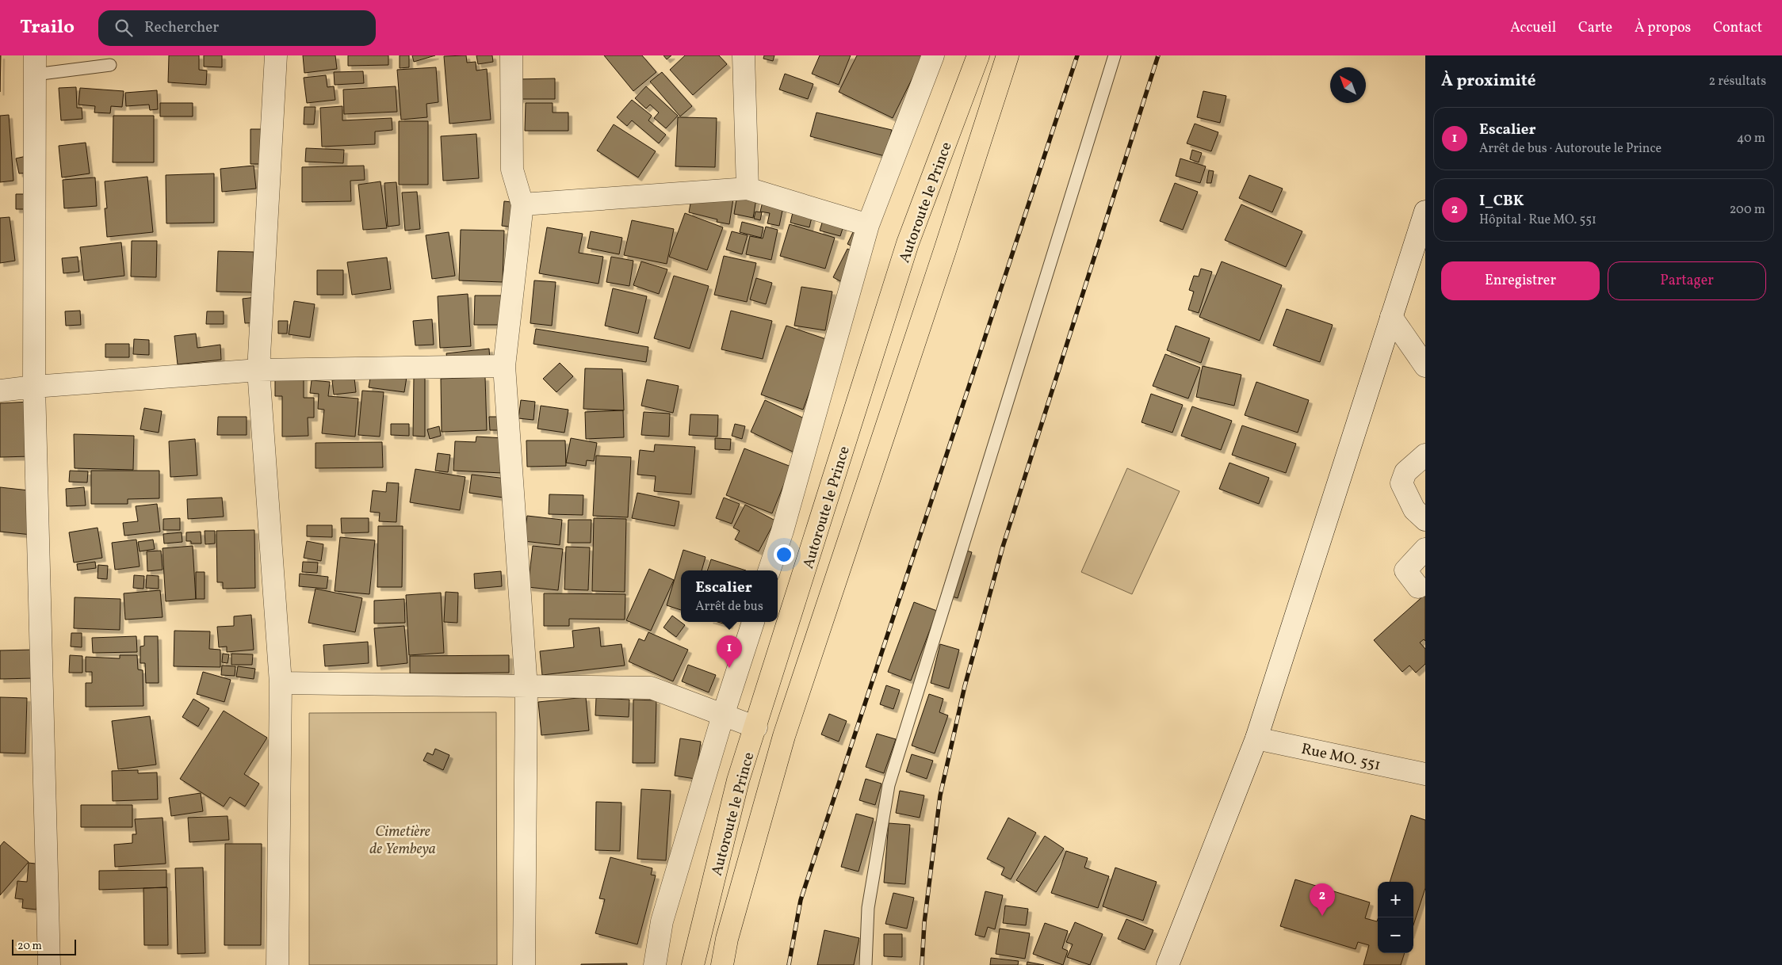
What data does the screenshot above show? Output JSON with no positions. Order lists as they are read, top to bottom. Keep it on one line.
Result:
{"streets":{"main road":["Autoroute le Prince"],"street":["Rue MO. 551"]},"parks":["Cimetière de Yembeya"],"scale_bar":"20 m","north":"top left","page":{"header":"Trailo","search":"Rechercher","nav":["Accueil","Carte","À propos","Contact"],"heading":["À proximité","2 résultats"],"list":[{"mark":"1","name":"Escalier","note":"Arrêt de bus · Autoroute le Prince","value":"40 m"},{"mark":"2","name":"I_CBK","note":"Hôpital · Rue MO. 551","value":"200 m"}],"buttons":["Enregistrer","Partager"],"popup":["Escalier","Arrêt de bus"],"pins":["1","2"],"map_buttons":["+","−"],"scale":"20 m"}}
